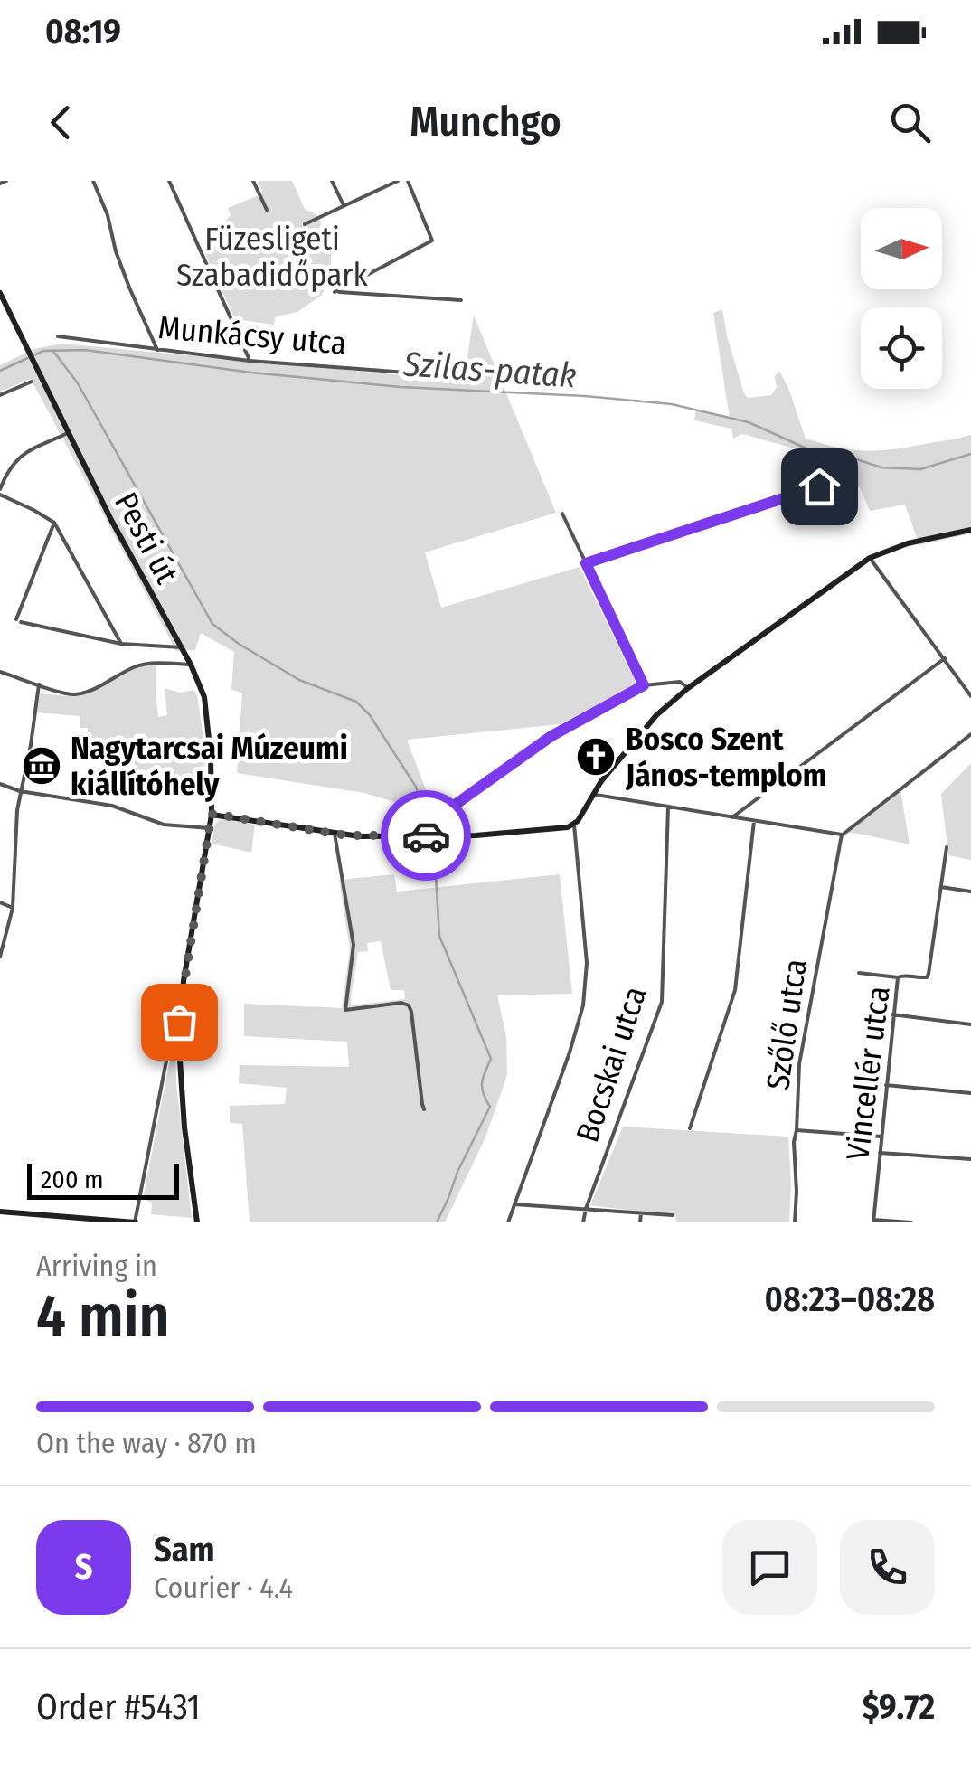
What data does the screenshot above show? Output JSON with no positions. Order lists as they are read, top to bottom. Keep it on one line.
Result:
{"streets":{"main road":["Pesti út"],"street":["Munkácsy utca","Szőlő utca","Bocskai utca","Vincellér utca"]},"water":["Szilas-patak"],"parks":["Füzesligeti Szabadidőpark"],"places":{"church":["Bosco Szent János-templom"],"museum":["Nagytarcsai Múzeumi kiállítóhely"]},"scale_bar":"200 m","north":"right","page":{"status":"08:19","header":"Munchgo","scale":"200 m","heading":["4 min","Arriving in","08:23–08:28"],"panel":["Sam","Courier · 4.4","Order #5431","$9.72"],"bar":"On the way · 870 m","round":"S"}}
